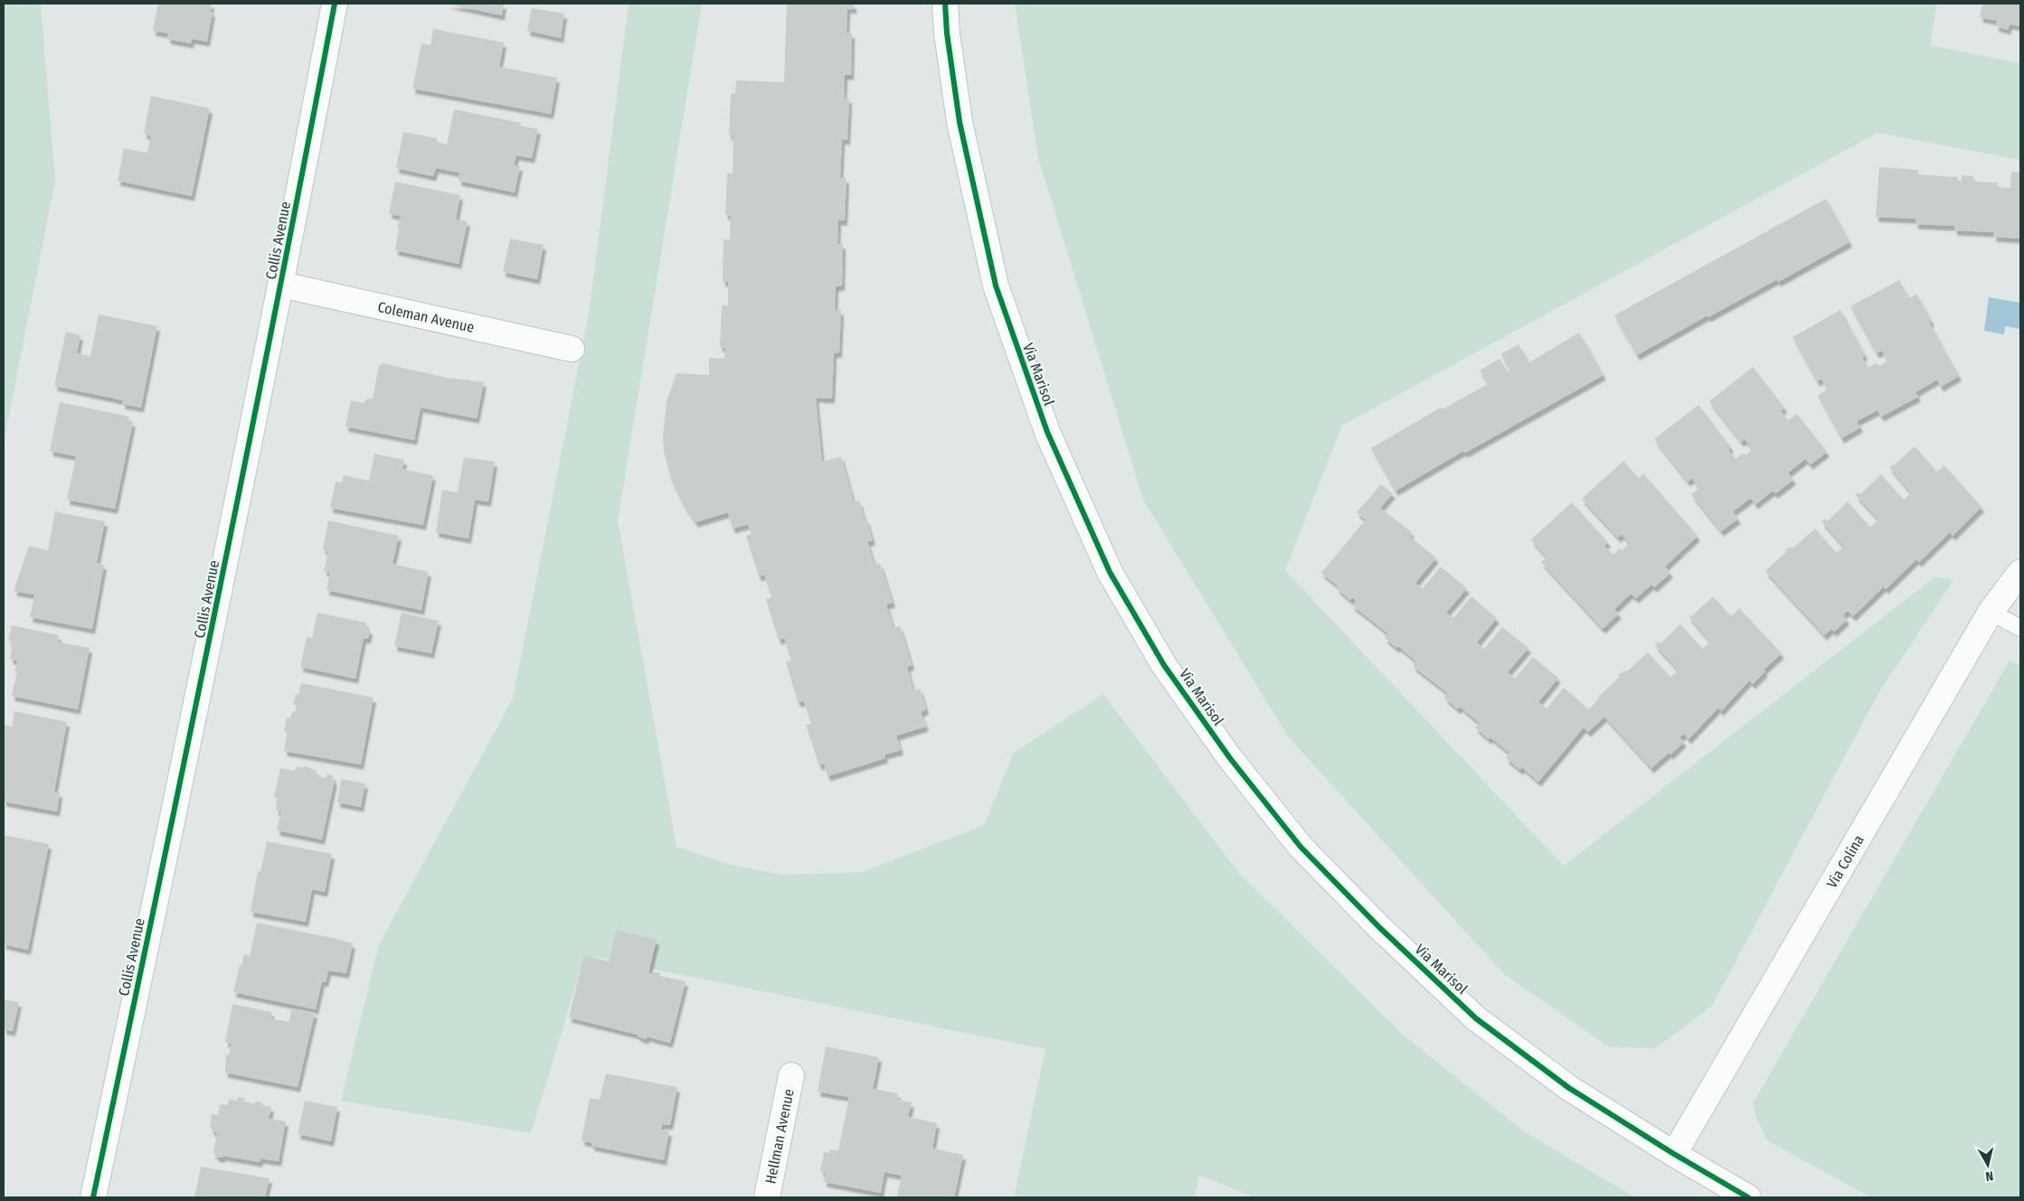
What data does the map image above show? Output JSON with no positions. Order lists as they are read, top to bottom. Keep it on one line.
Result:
{"streets":{"street":["Collis Avenue","Coleman Avenue","Via Marisol","Via Colina","Hellman Avenue"]},"crossings":[["Collis Avenue","Coleman Avenue"],["Via Marisol","Via Colina"]],"north":"bottom"}
